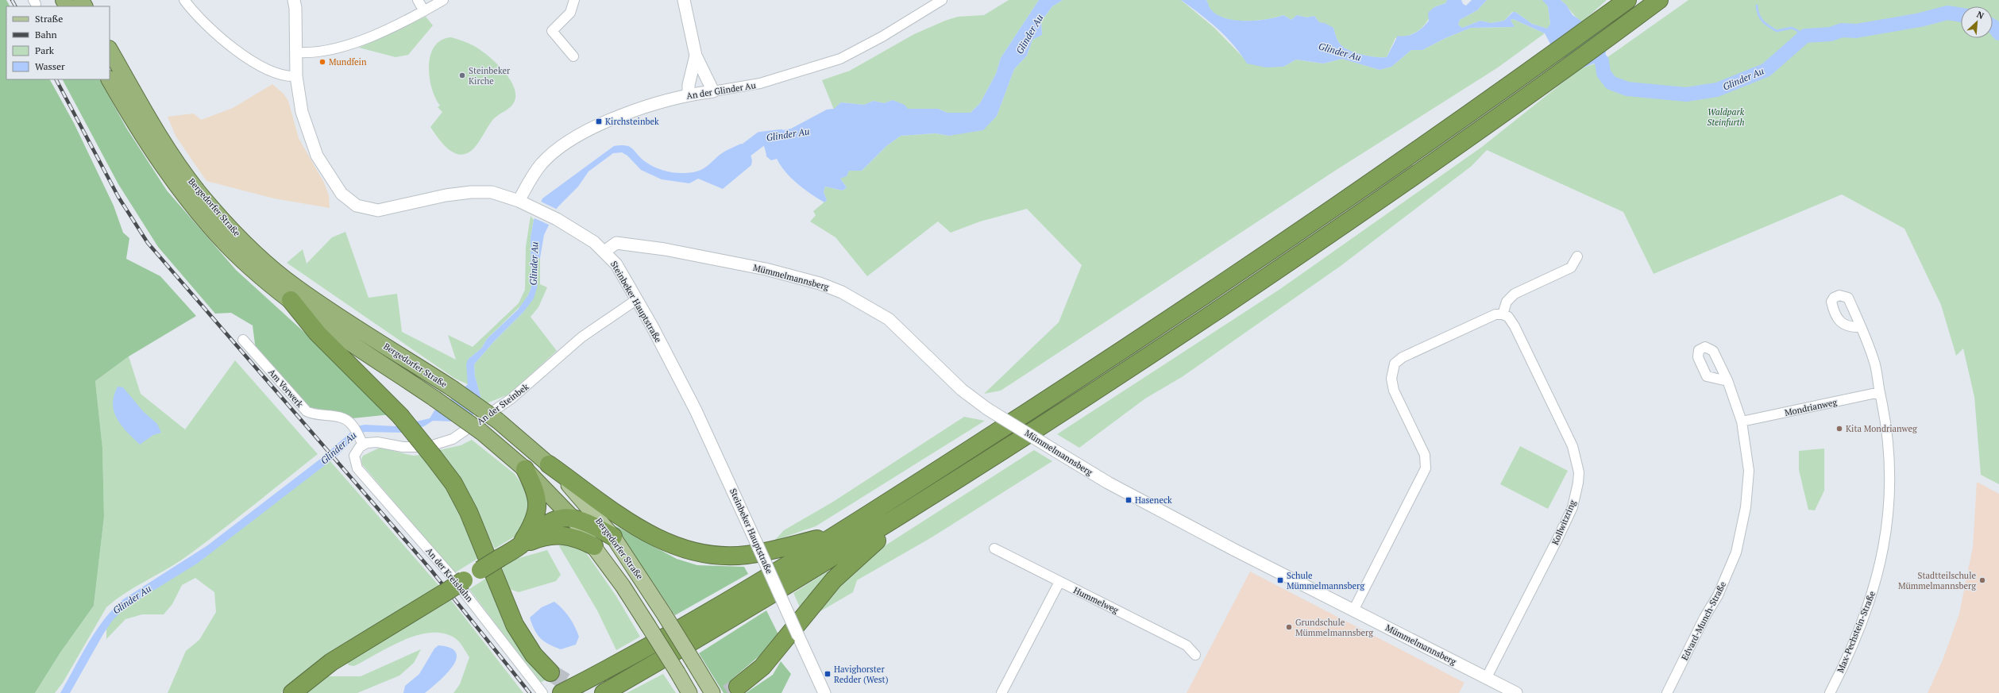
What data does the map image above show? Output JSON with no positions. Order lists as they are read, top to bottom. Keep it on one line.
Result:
{"streets":{"highway":["Bergedorfer Straße"],"street":["An der Glinder Au","Mümmelmannsberg","Steinbeker Hauptstraße","Am Vorwerk","An der Steinbek","Mondrianweg","Kollwitzring","An der Kreisbahn","Hummelweg","Edvard-Munch-Straße","Max-Pechstein-Straße"]},"crossings":[["An der Glinder Au","Steinbeker Hauptstraße"],["Mümmelmannsberg","Steinbeker Hauptstraße"],["Mümmelmannsberg","Kollwitzring"],["Steinbeker Hauptstraße","An der Steinbek"],["Am Vorwerk","An der Steinbek"],["Am Vorwerk","An der Kreisbahn"],["An der Steinbek","An der Kreisbahn"],["Mondrianweg","Edvard-Munch-Straße"],["Mondrianweg","Max-Pechstein-Straße"]],"water":["Glinder Au"],"parks":["Waldpark Steinfurth"],"places":{"other":["Mundfein","Steinbeker Kirche","Kita Mondrianweg","Stadtteilschule Mümmelmannsberg","Grundschule Mümmelmannsberg"],"transit":["Kirchsteinbek","Haseneck","Schule Mümmelmannsberg","Havighorster Redder (West)"]},"legend":["Straße","Bahn","Park","Wasser"],"north":"top right"}
